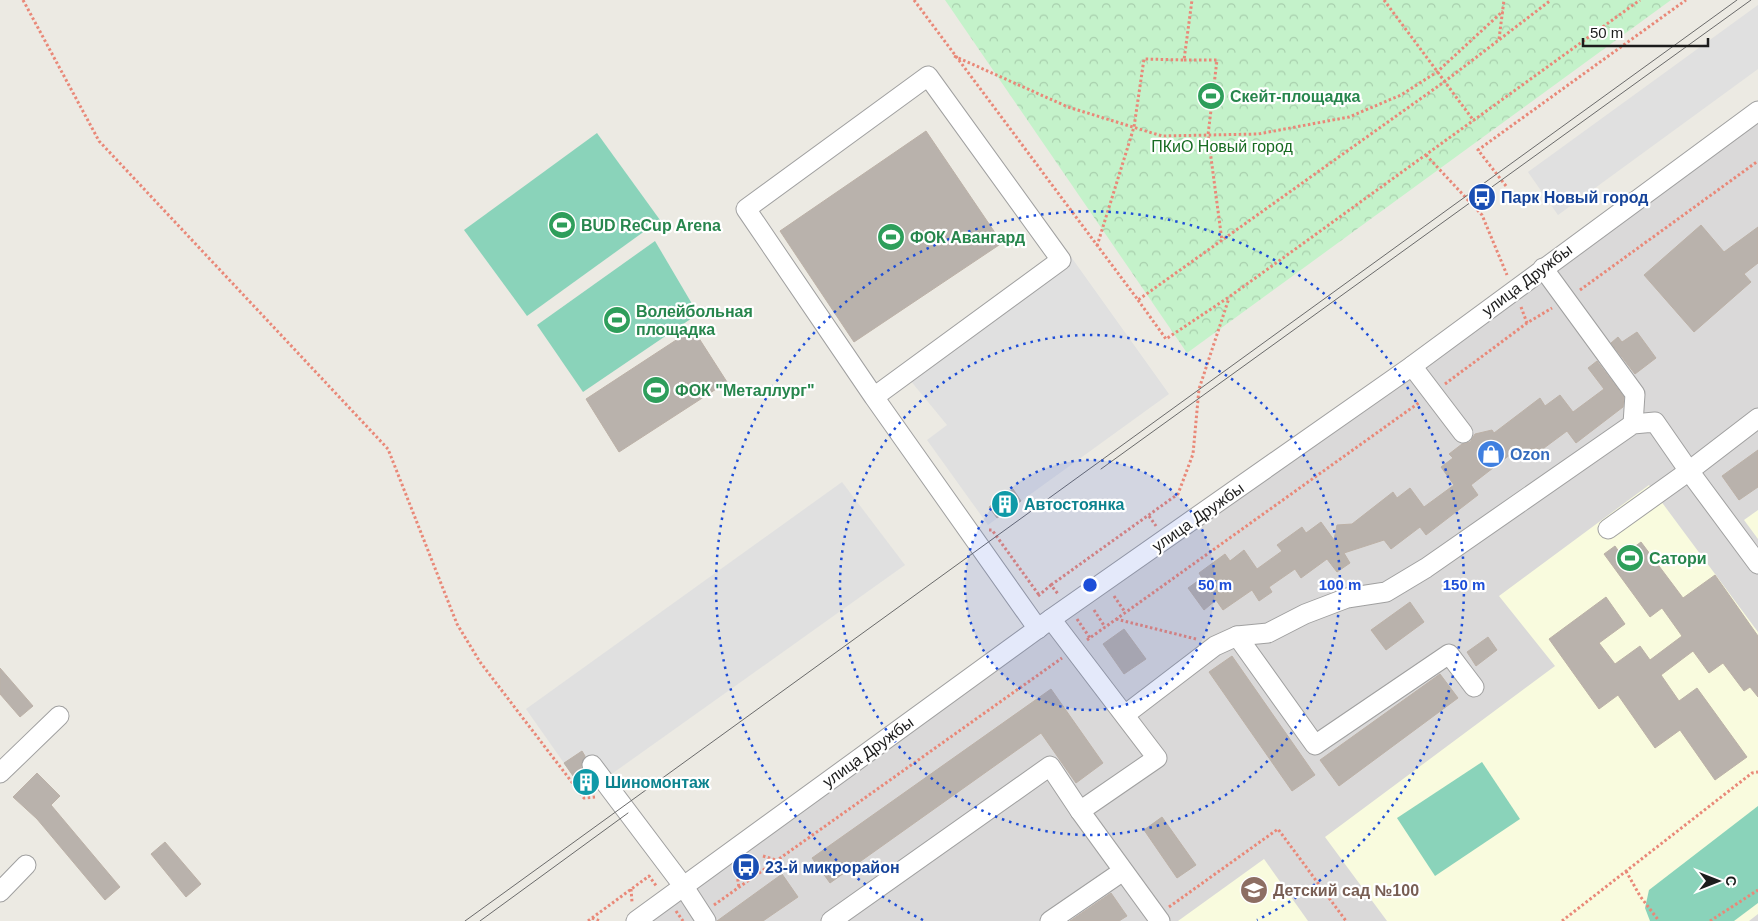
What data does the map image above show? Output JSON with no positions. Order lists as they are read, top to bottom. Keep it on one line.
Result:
{"streets":{"street":["улица Дружбы"]},"parks":["ПКиО Новый город"],"places":{"sports":["Скейт-площадка","BUD ReCup Arena","ФОК Авангард","Волейбольная площадка","ФОК \"Металлург\"","Сатори"],"bus stop":["Парк Новый город","23-й микрорайон"],"shop":["Ozon"],"building":["Автостоянка","Шиномонтаж"],"school or university":["Детский сад №100"]},"scale_bar":"50 m","north":"right","rings":["50 m","100 m","150 m"]}
